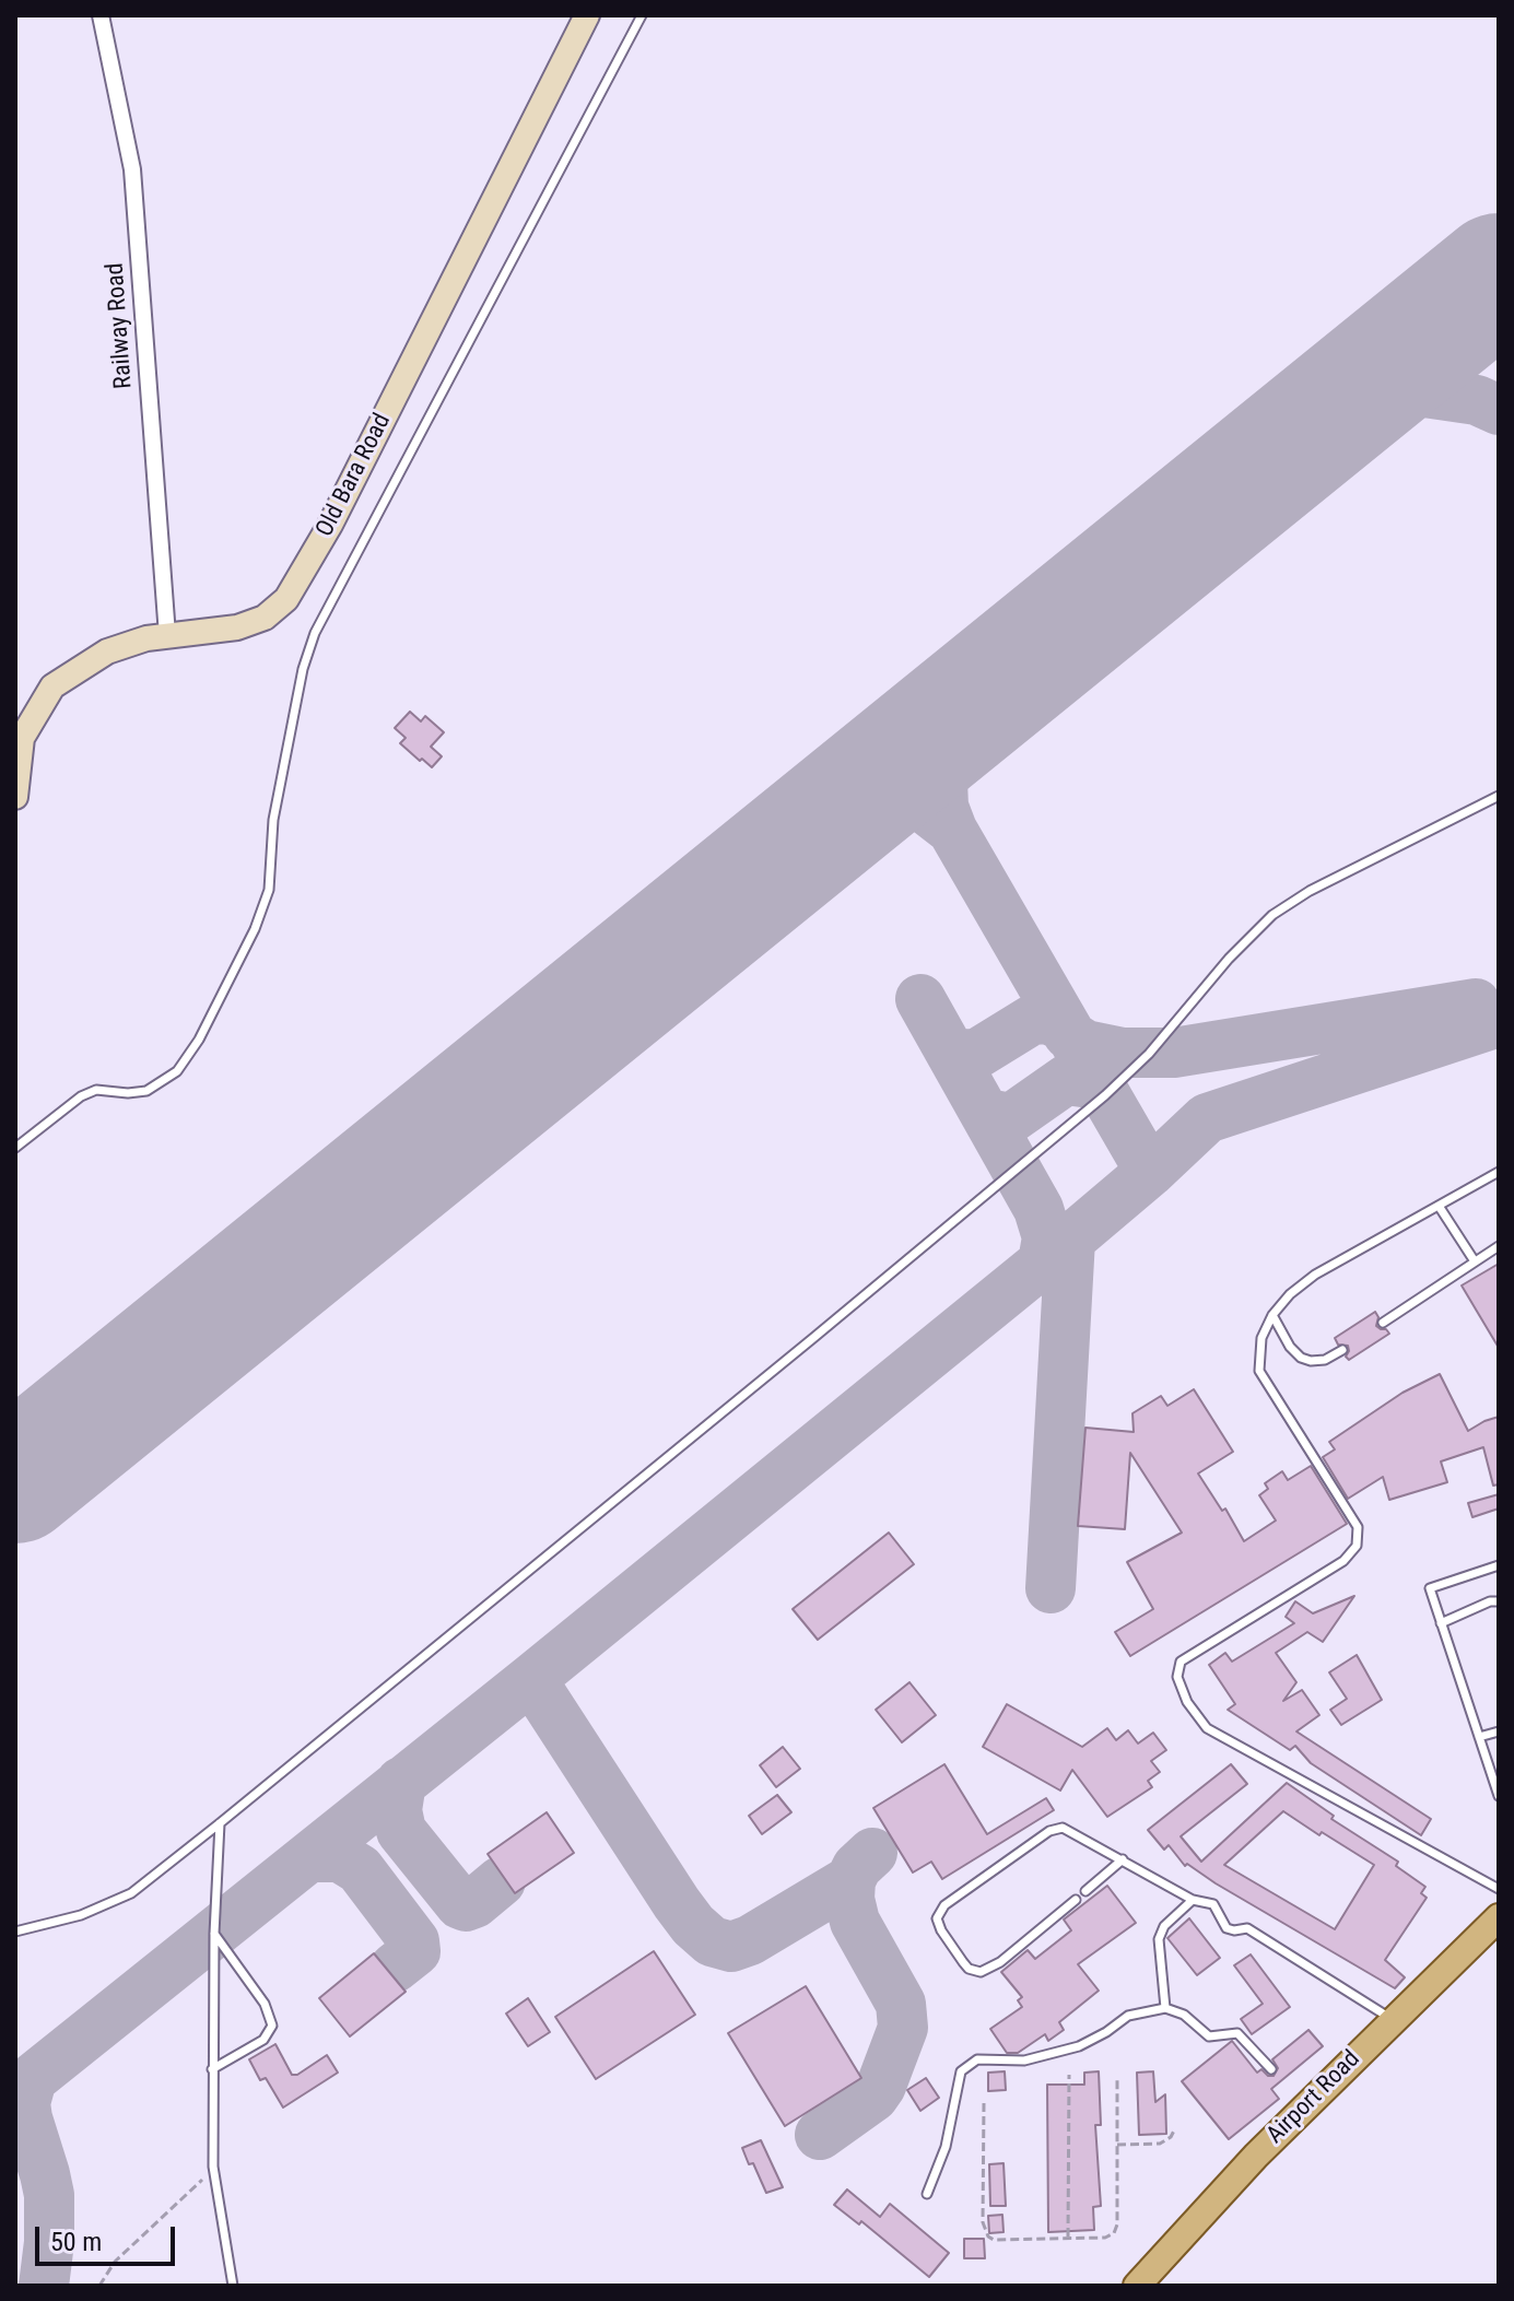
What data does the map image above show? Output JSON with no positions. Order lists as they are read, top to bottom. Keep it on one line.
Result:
{"streets":{"main road":["Airport Road"],"street":["Railway Road","Old Bara Road"]},"crossings":[["Railway Road","Old Bara Road"]],"scale_bar":"50 m"}
